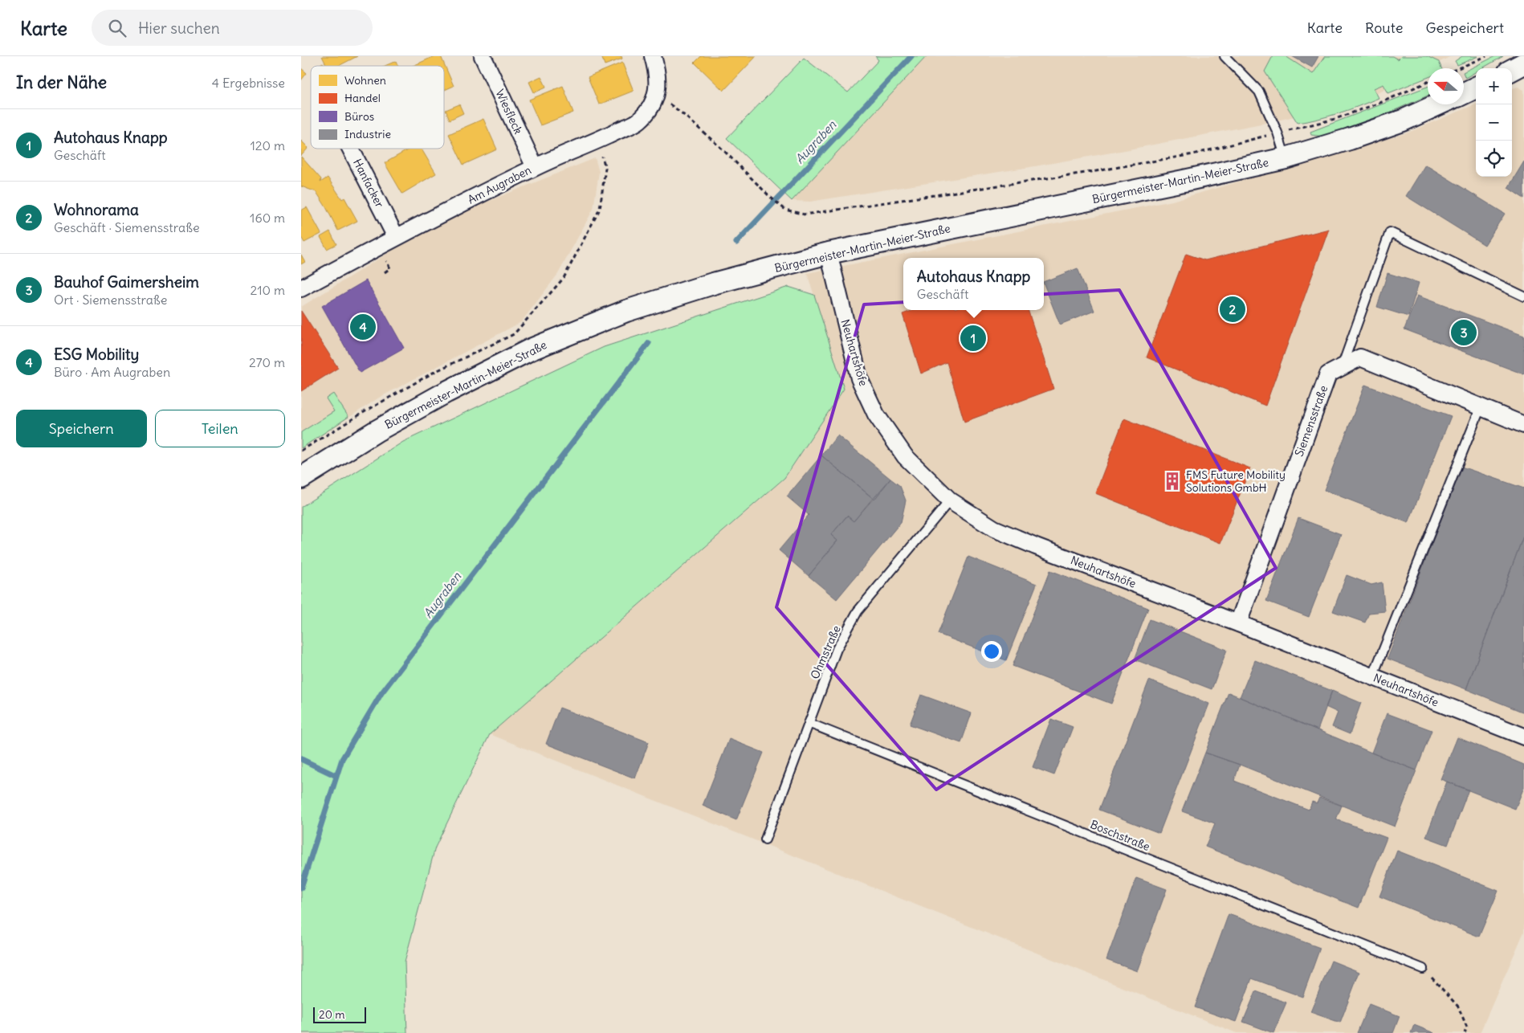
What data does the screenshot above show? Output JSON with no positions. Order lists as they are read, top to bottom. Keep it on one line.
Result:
{"streets":{"street":["Wiesfleck","Bürgermeister-Martin-Meier-Straße","Hanfacker","Am Augraben","Neuhartshöfe","Siemensstraße"],"lane":["Ohmstraße","Boschstraße"]},"crossings":[["Wiesfleck","Am Augraben"],["Bürgermeister-Martin-Meier-Straße","Neuhartshöfe"],["Hanfacker","Am Augraben"],["Neuhartshöfe","Siemensstraße"],["Neuhartshöfe","Ohmstraße"],["Ohmstraße","Boschstraße"]],"water":["Augraben"],"places":{"building":["FMS Future Mobility Solutions GmbH"]},"legend":["Wohnen","Handel","Büros","Industrie"],"scale_bar":"20 m","north":"left","page":{"header":"Karte","search":"Hier suchen","nav":["Karte","Route","Gespeichert"],"heading":["In der Nähe","4 Ergebnisse"],"map_buttons":["+","−"],"list":[{"mark":"1","name":"Autohaus Knapp","note":"Geschäft","value":"120 m"},{"mark":"2","name":"Wohnorama","note":"Geschäft · Siemensstraße","value":"160 m"},{"mark":"3","name":"Bauhof Gaimersheim","note":"Ort · Siemensstraße","value":"210 m"},{"mark":"4","name":"ESG Mobility","note":"Büro · Am Augraben","value":"270 m"}],"popup":["Autohaus Knapp","Geschäft"],"pins":["2","4","3","1"],"buttons":["Speichern","Teilen"],"scale":"20 m"}}
